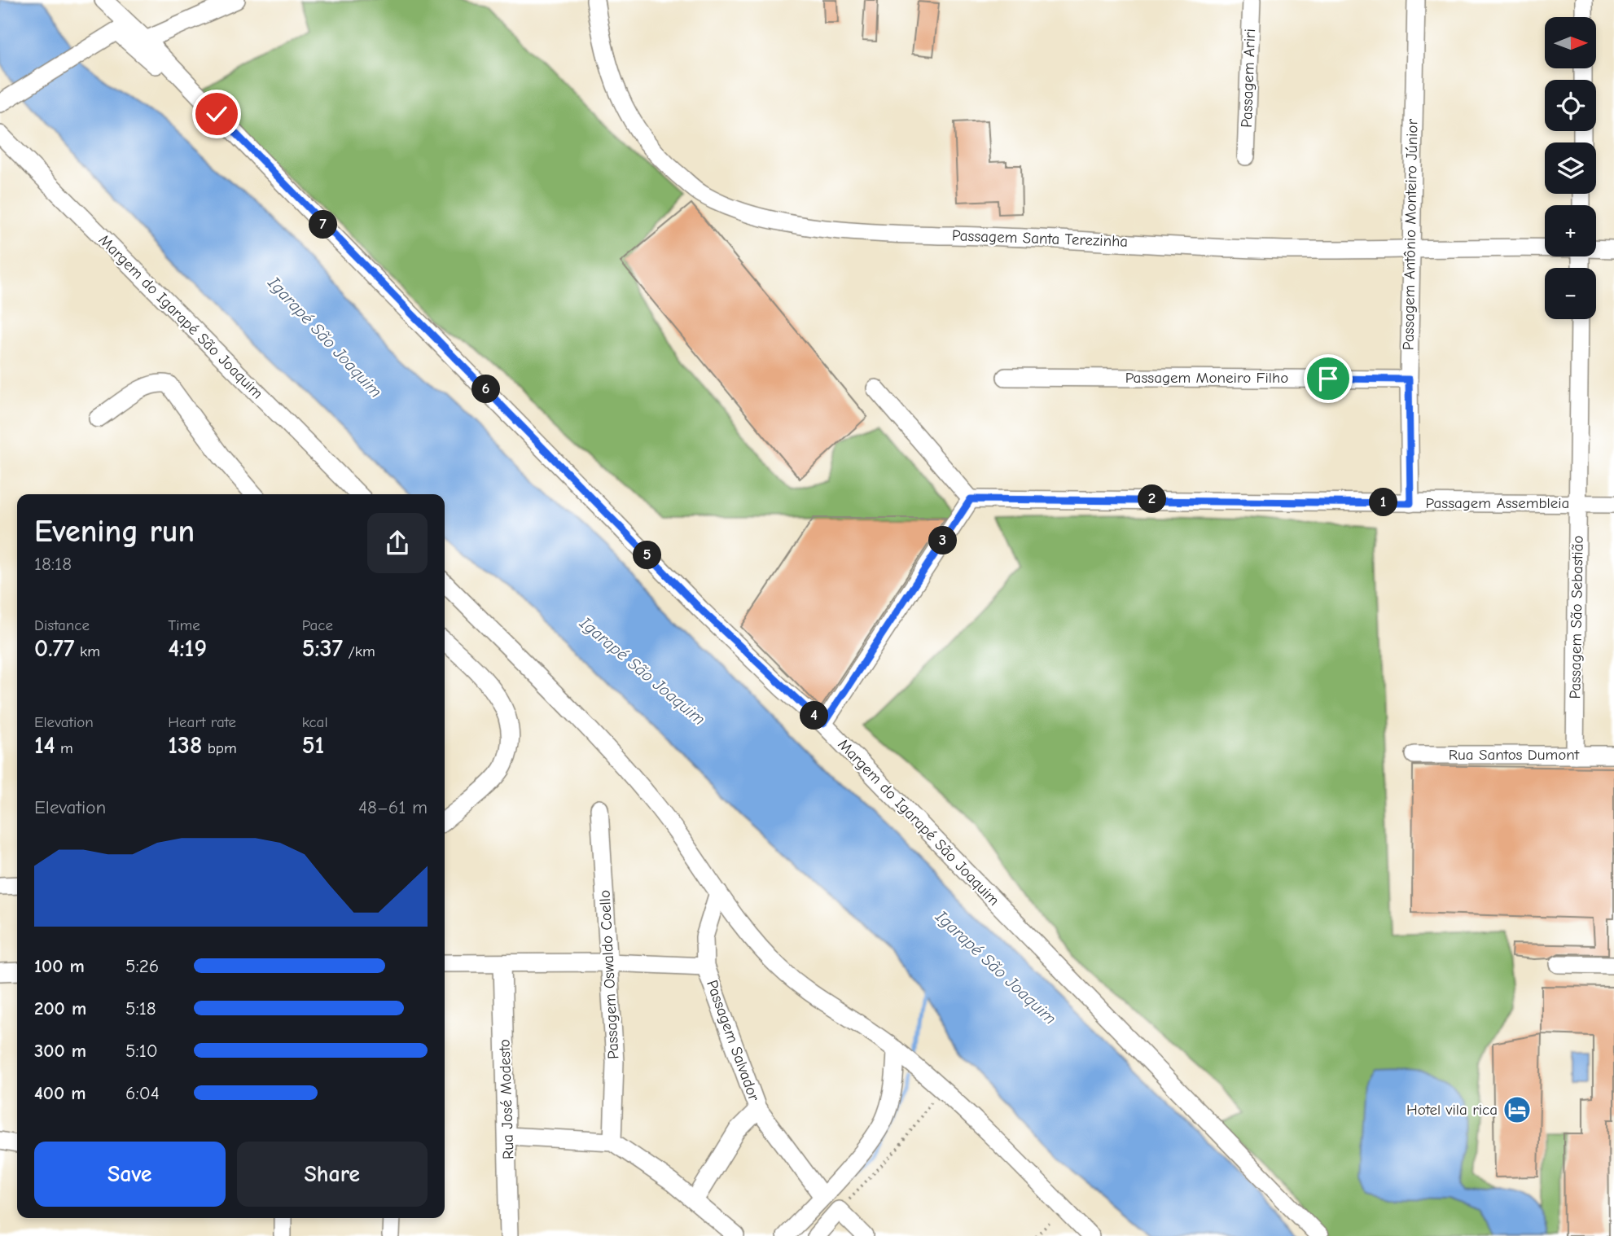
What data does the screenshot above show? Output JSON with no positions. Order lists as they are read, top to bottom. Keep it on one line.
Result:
{"streets":{"street":["Passagem Ariri","Passagem Antônio Monteiro Júnior","Passagem Santa Terezinha","Margem do Igarapé São Joaquim","Passagem Moneiro Filho","Passagem Assembleia","Passagem São Sebastião","Rua Santos Dumont","Passagem Oswaldo Coello","Passagem Salvador","Rua José Modesto"]},"crossings":[["Passagem Antônio Monteiro Júnior","Passagem Santa Terezinha"],["Passagem Antônio Monteiro Júnior","Passagem Moneiro Filho"],["Passagem Antônio Monteiro Júnior","Passagem Assembleia"],["Passagem Assembleia","Passagem São Sebastião"],["Passagem São Sebastião","Rua Santos Dumont"],["Passagem Oswaldo Coello","Passagem Salvador"],["Passagem Salvador","Rua José Modesto"]],"water":["Igarapé São Joaquim"],"places":{"hotel":["Hotel vila rica"]},"north":"right","page":{"map_buttons":["+","−"],"pins":["7","6","2","1","3","5","4"],"heading":["Evening run","18:18"],"stats":[["Distance","0.77 km"],["Time","4:19"],["Pace","5:37 /km"],["Elevation","14 m"],["Heart rate","138 bpm"],["kcal","51"]],"chart":["Elevation","48–61 m"],"list":[{"name":"100 m","note":"5:26"},{"name":"200 m","note":"5:18"},{"name":"300 m","note":"5:10"},{"name":"400 m","note":"6:04"}],"buttons":["Save","Share"]}}
